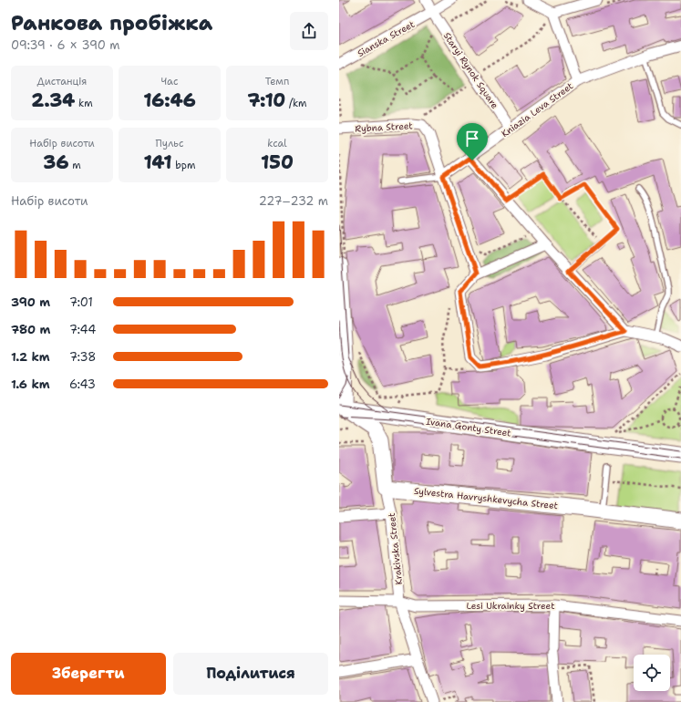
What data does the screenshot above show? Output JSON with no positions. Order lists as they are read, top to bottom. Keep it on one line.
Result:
{"streets":{"main road":["Ivana Gonty Street","Sylvestra Havryshkevycha Street","Krakivska Street"],"street":["Sianska Street","Staryi Rynok Square","Kniazia Leva Street","Rybna Street","Lesi Ukrainky Street"]},"crossings":[["Sianska Street","Staryi Rynok Square"],["Staryi Rynok Square","Kniazia Leva Street"],["Kniazia Leva Street","Rybna Street"],["Ivana Gonty Street","Krakivska Street"],["Sylvestra Havryshkevycha Street","Krakivska Street"],["Krakivska Street","Lesi Ukrainky Street"]],"page":{"heading":["Ранкова пробіжка","09:39 · 6 × 390 m"],"stats":[["Дистанція","2.34 km"],["Час","16:46"],["Темп","7:10 /km"],["Набір висоти","36 m"],["Пульс","141 bpm"],["kcal","150"]],"chart":["Набір висоти","227–232 m"],"list":[{"name":"390 m","note":"7:01"},{"name":"780 m","note":"7:44"},{"name":"1.2 km","note":"7:38"},{"name":"1.6 km","note":"6:43"}],"buttons":["Зберегти","Поділитися"]}}
